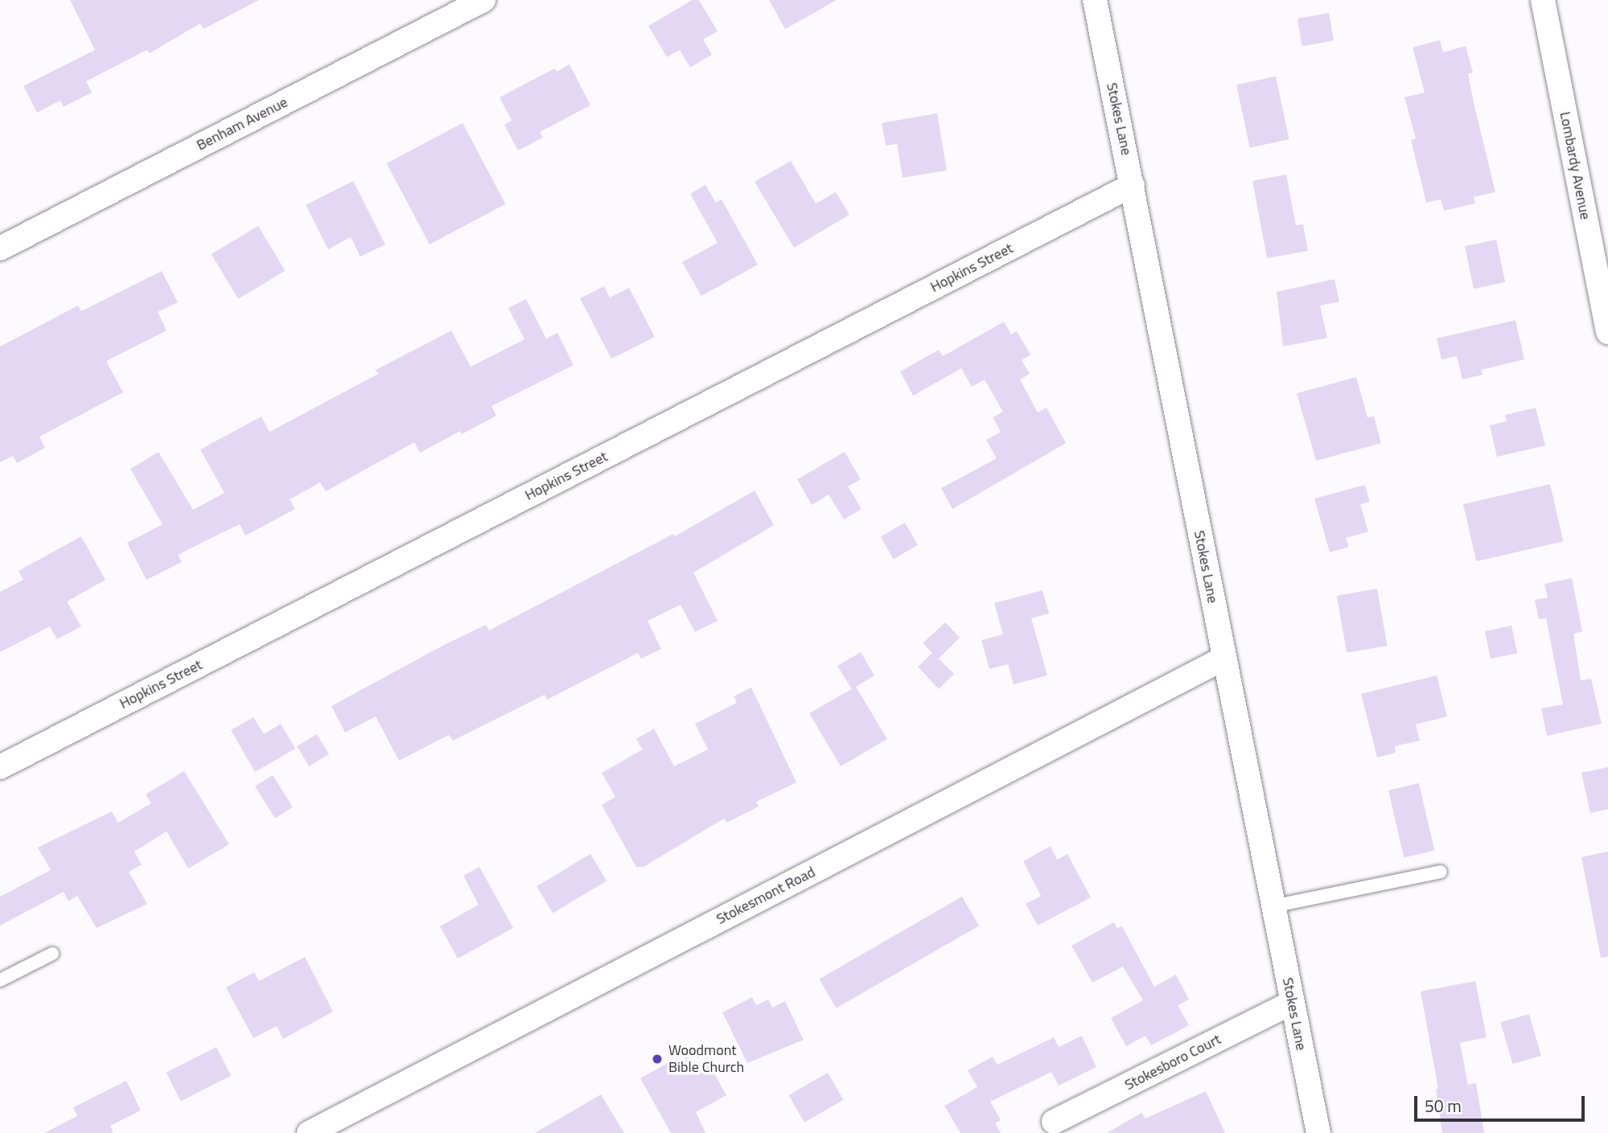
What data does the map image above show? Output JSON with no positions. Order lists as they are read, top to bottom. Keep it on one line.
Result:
{"streets":{"street":["Stokes Lane","Benham Avenue","Lombardy Avenue","Hopkins Street","Stokesmont Road","Stokesboro Court"]},"crossings":[["Stokes Lane","Hopkins Street"],["Stokes Lane","Stokesmont Road"],["Stokes Lane","Stokesboro Court"]],"places":["Woodmont Bible Church"],"scale_bar":"50 m"}
